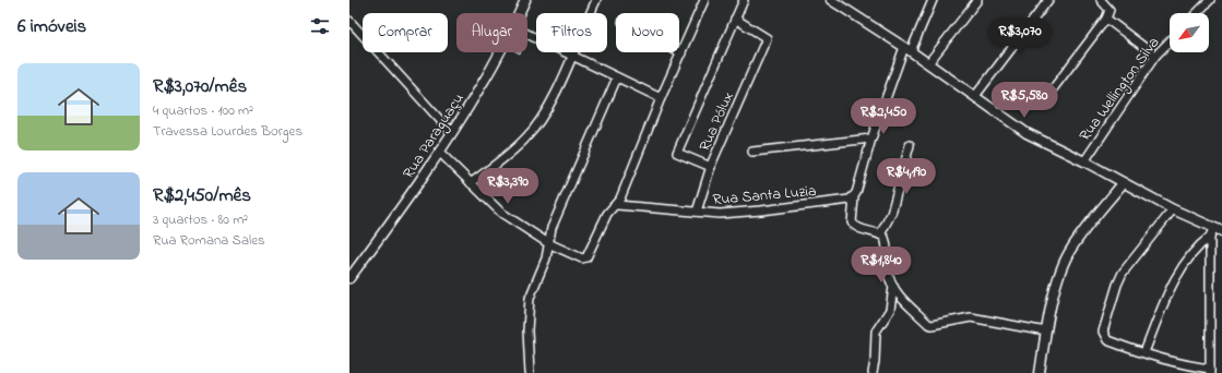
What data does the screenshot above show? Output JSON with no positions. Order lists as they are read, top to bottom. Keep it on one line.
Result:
{"streets":{"street":["Rua Wellington Silva","Rua Pólux","Rua Paraguaçu","Rua Santa Luzia"]},"crossings":[["Rua Pólux","Rua Santa Luzia"]],"north":"bottom left","page":{"heading":"6 imóveis","chip":["Comprar","Alugar","Filtros","Novo"],"price":["R$3,070","R$5,580","R$2,450","R$4,190","R$3,390","R$1,840"],"list":[{"name":"R$3,070/mês","note":"4 quartos · 100 m² · Travessa Lourdes Borges"},{"name":"R$2,450/mês","note":"3 quartos · 80 m² · Rua Romana Sales"}]}}
